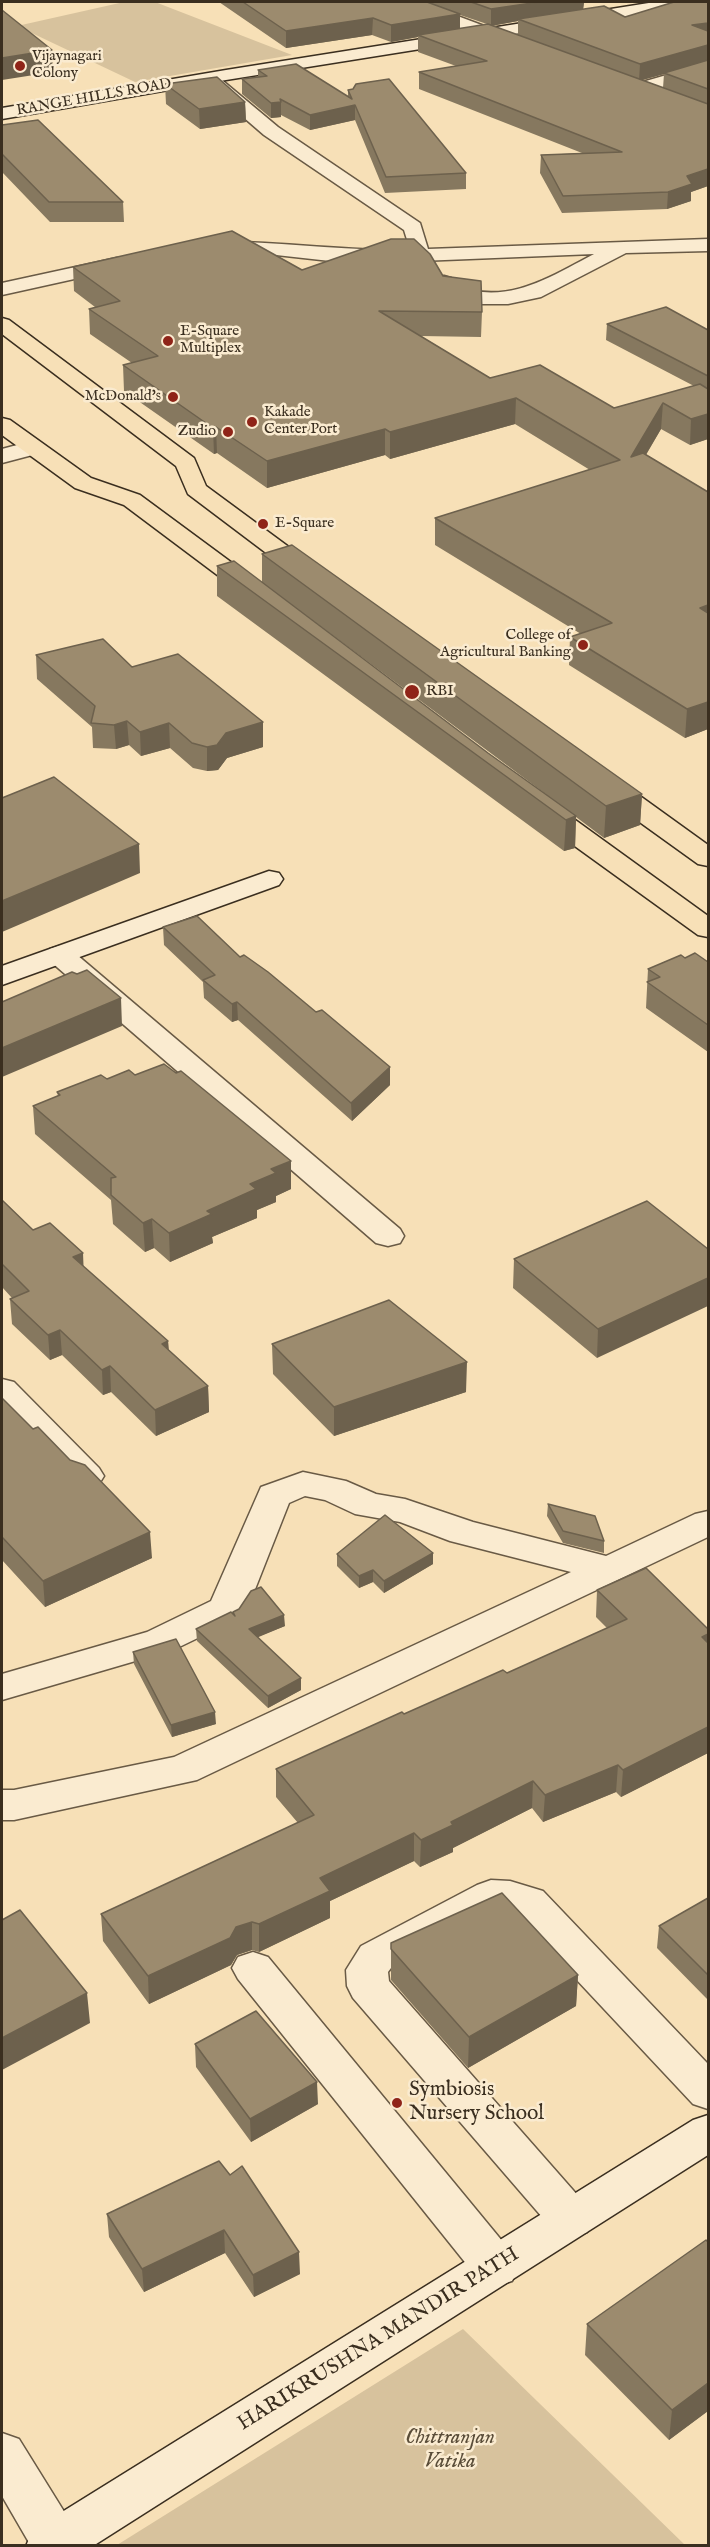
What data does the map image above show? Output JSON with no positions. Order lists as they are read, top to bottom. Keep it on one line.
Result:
{"streets":{"street":["RANGE HILLS ROAD","HARIKRUSHNA MANDIR PATH"]},"parks":["Chittranjan Vatika"],"places":["Vijaynagari Colony","E-Square Multiplex","McDonald's","Kakade Center Port","Zudio","E-Square","College of Agricultural Banking","RBI","Symbiosis Nursery School"]}
